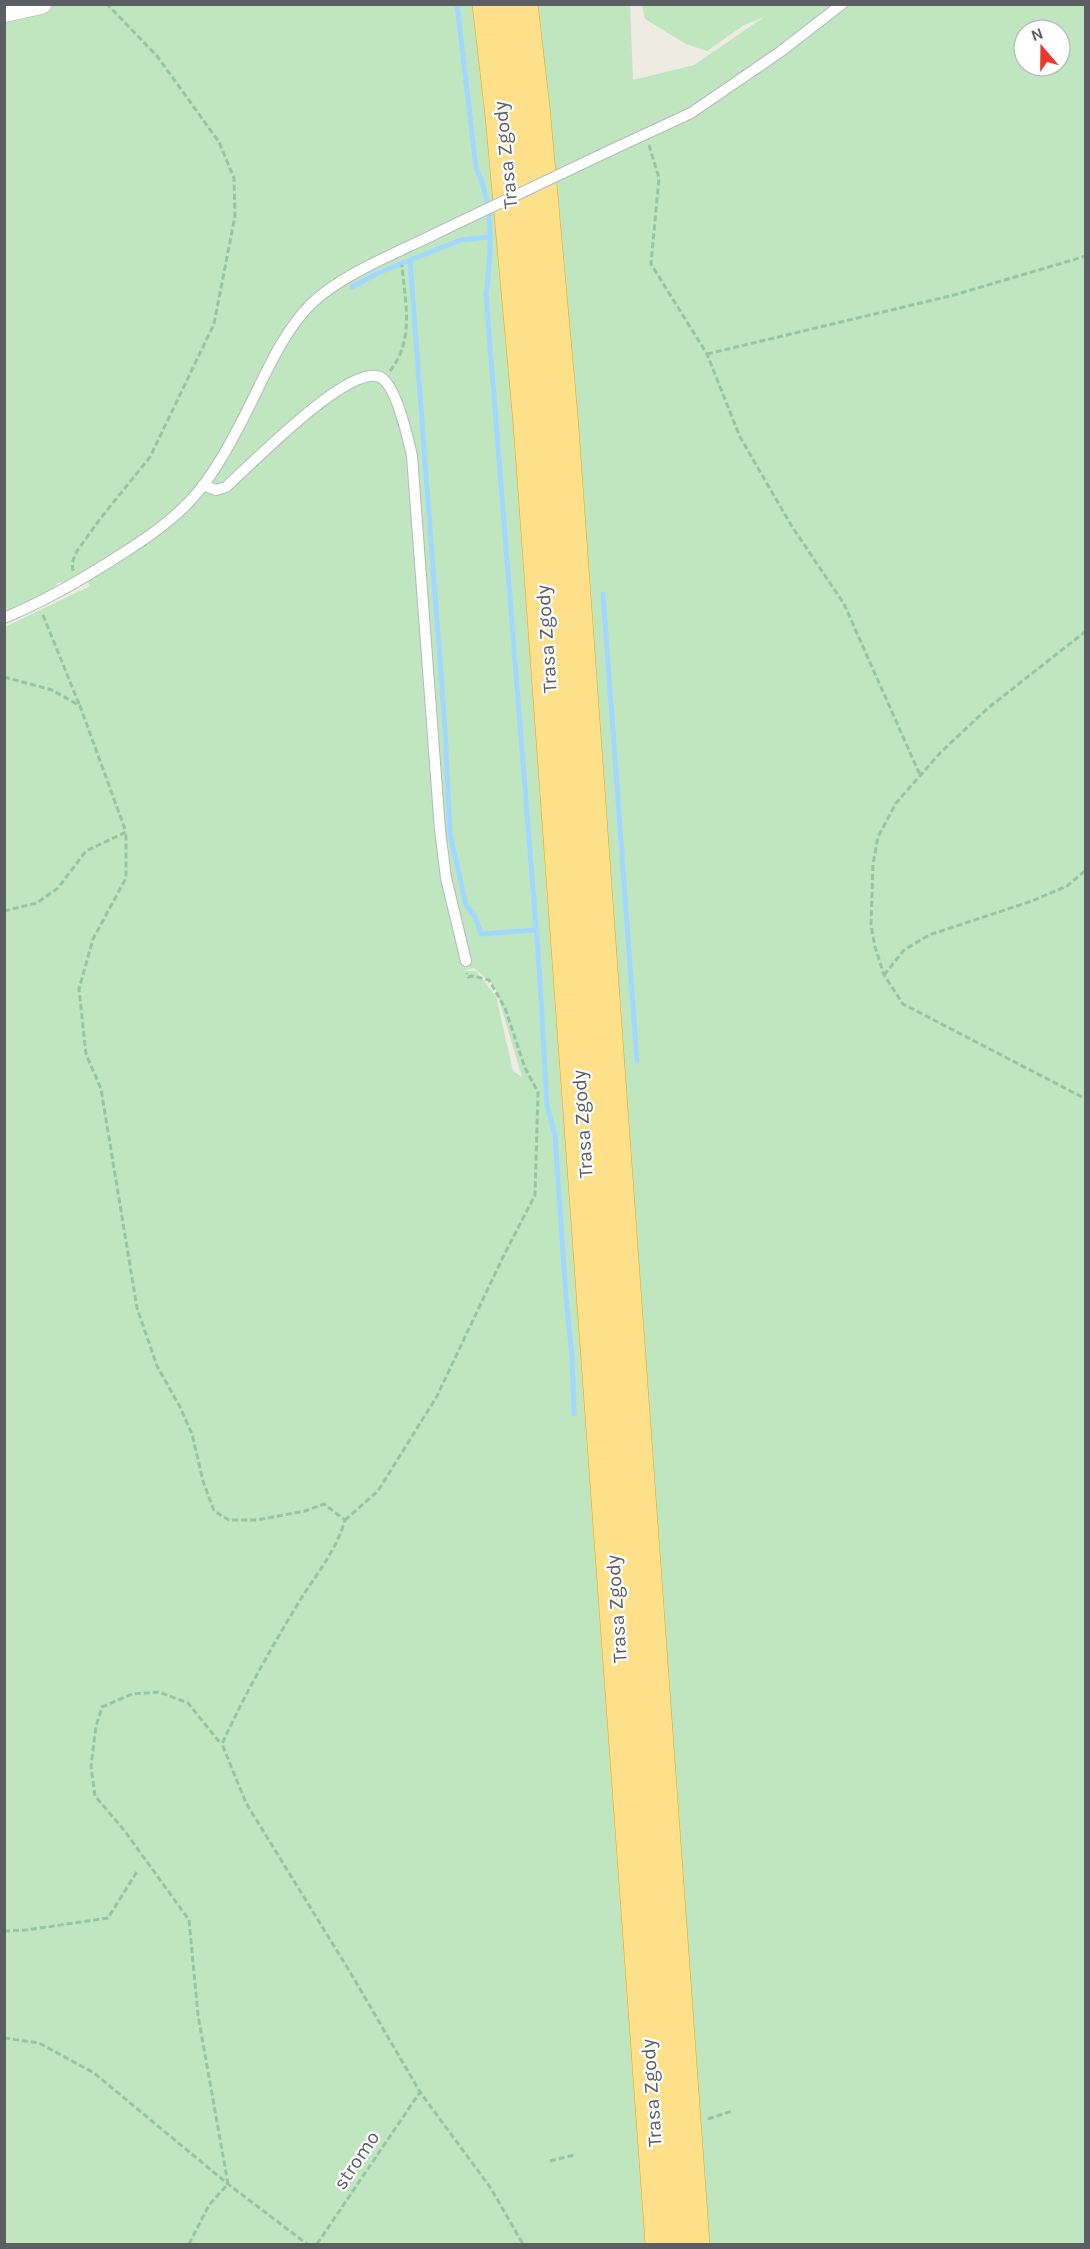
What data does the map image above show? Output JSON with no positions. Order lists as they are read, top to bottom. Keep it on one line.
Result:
{"streets":{"highway":["Trasa Zgody"],"path":["stromo"]},"north":"top"}
